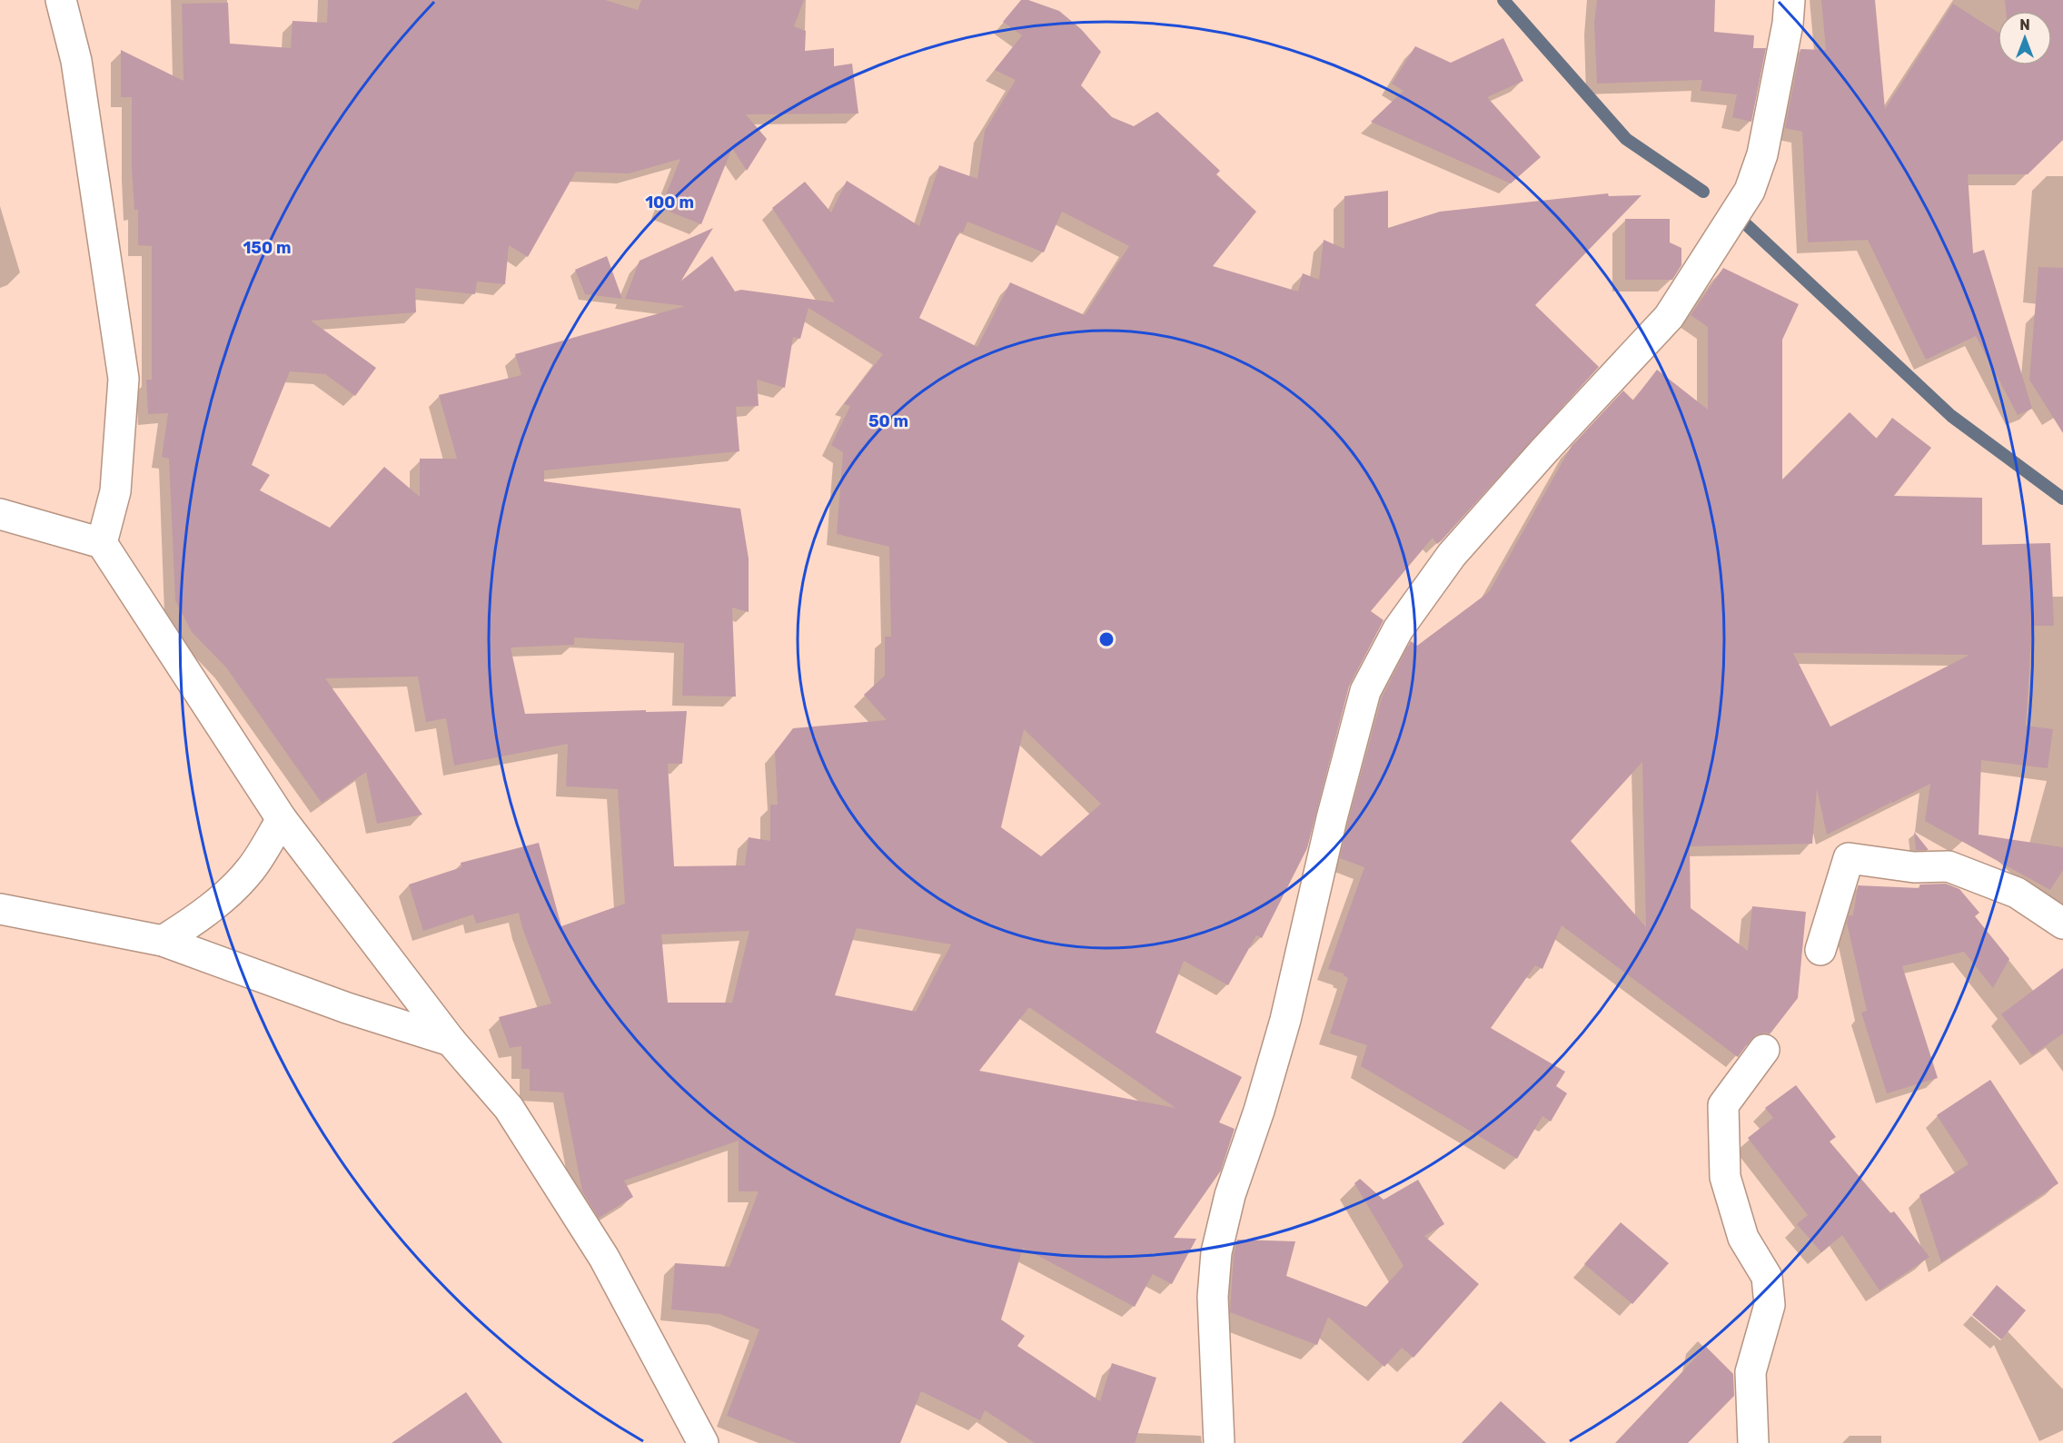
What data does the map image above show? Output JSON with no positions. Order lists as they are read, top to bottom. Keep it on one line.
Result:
{"north":"top","rings":["100 m","150 m","50 m"]}
